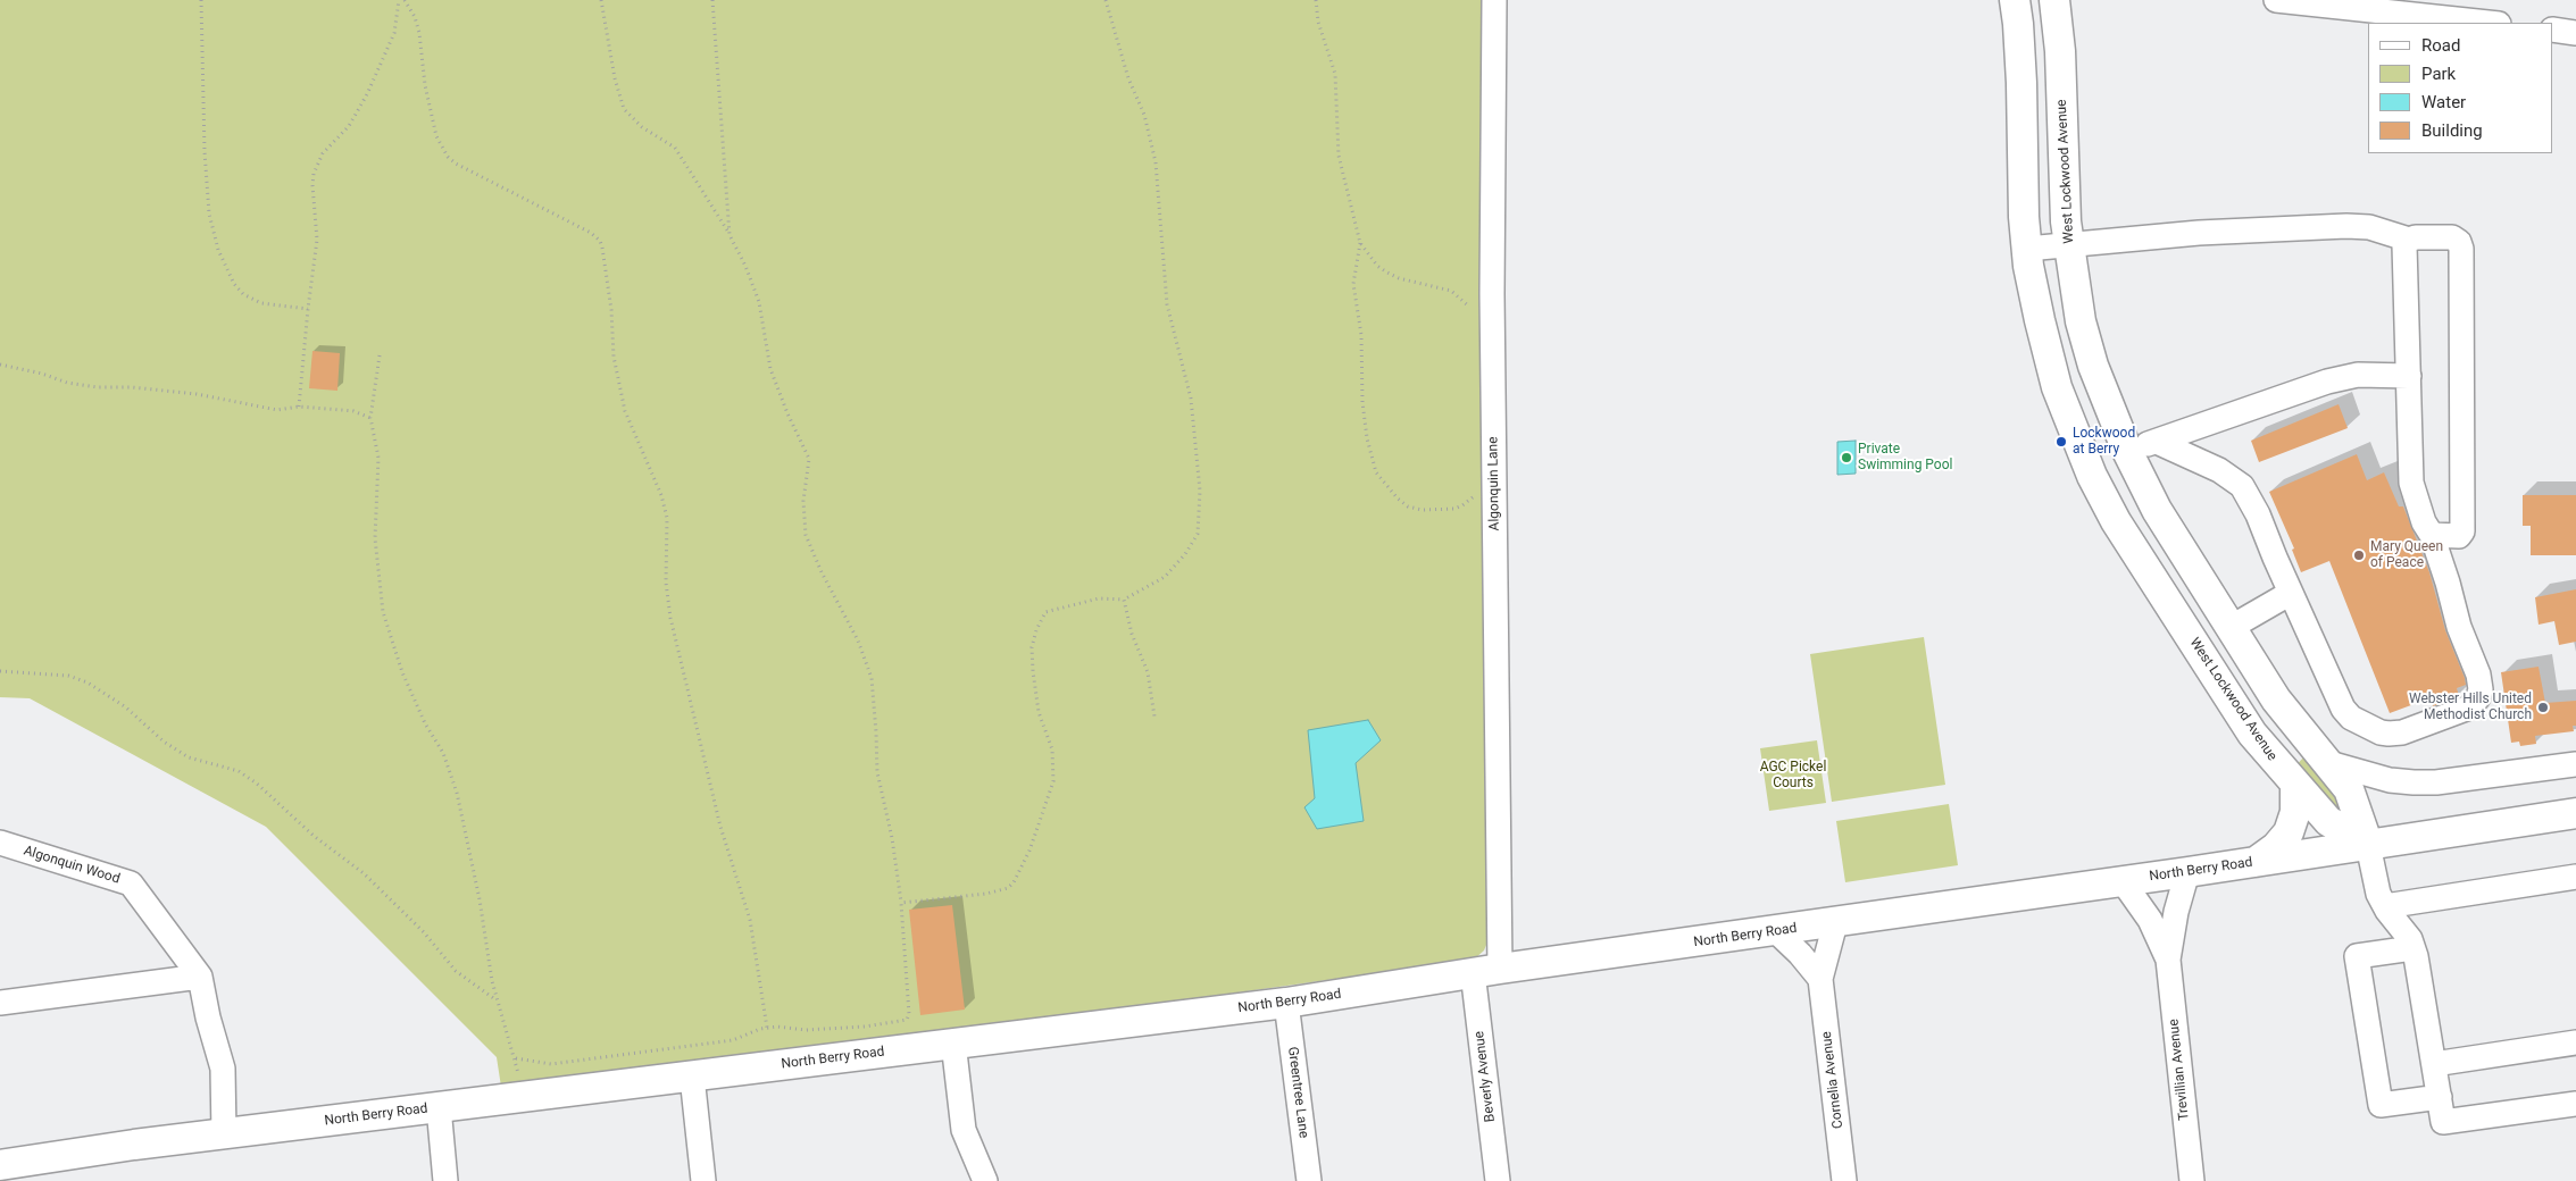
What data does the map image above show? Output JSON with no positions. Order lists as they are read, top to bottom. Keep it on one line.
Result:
{"streets":{"main road":["West Lockwood Avenue","North Berry Road"],"street":["Algonquin Lane","Algonquin Wood","Trevillian Avenue","Beverly Avenue","Cornelia Avenue","Greentree Lane"]},"crossings":[["West Lockwood Avenue","North Berry Road"],["Algonquin Lane","North Berry Road"],["Algonquin Lane","Beverly Avenue"],["Algonquin Wood","North Berry Road"],["North Berry Road","Trevillian Avenue"],["North Berry Road","Beverly Avenue"],["North Berry Road","Cornelia Avenue"],["North Berry Road","Greentree Lane"]],"parks":["AGC Pickel Courts"],"places":["Lockwood at Berry","Private Swimming Pool","Mary Queen of Peace","Webster Hills United Methodist Church"],"legend":["Road","Park","Water","Building"]}
